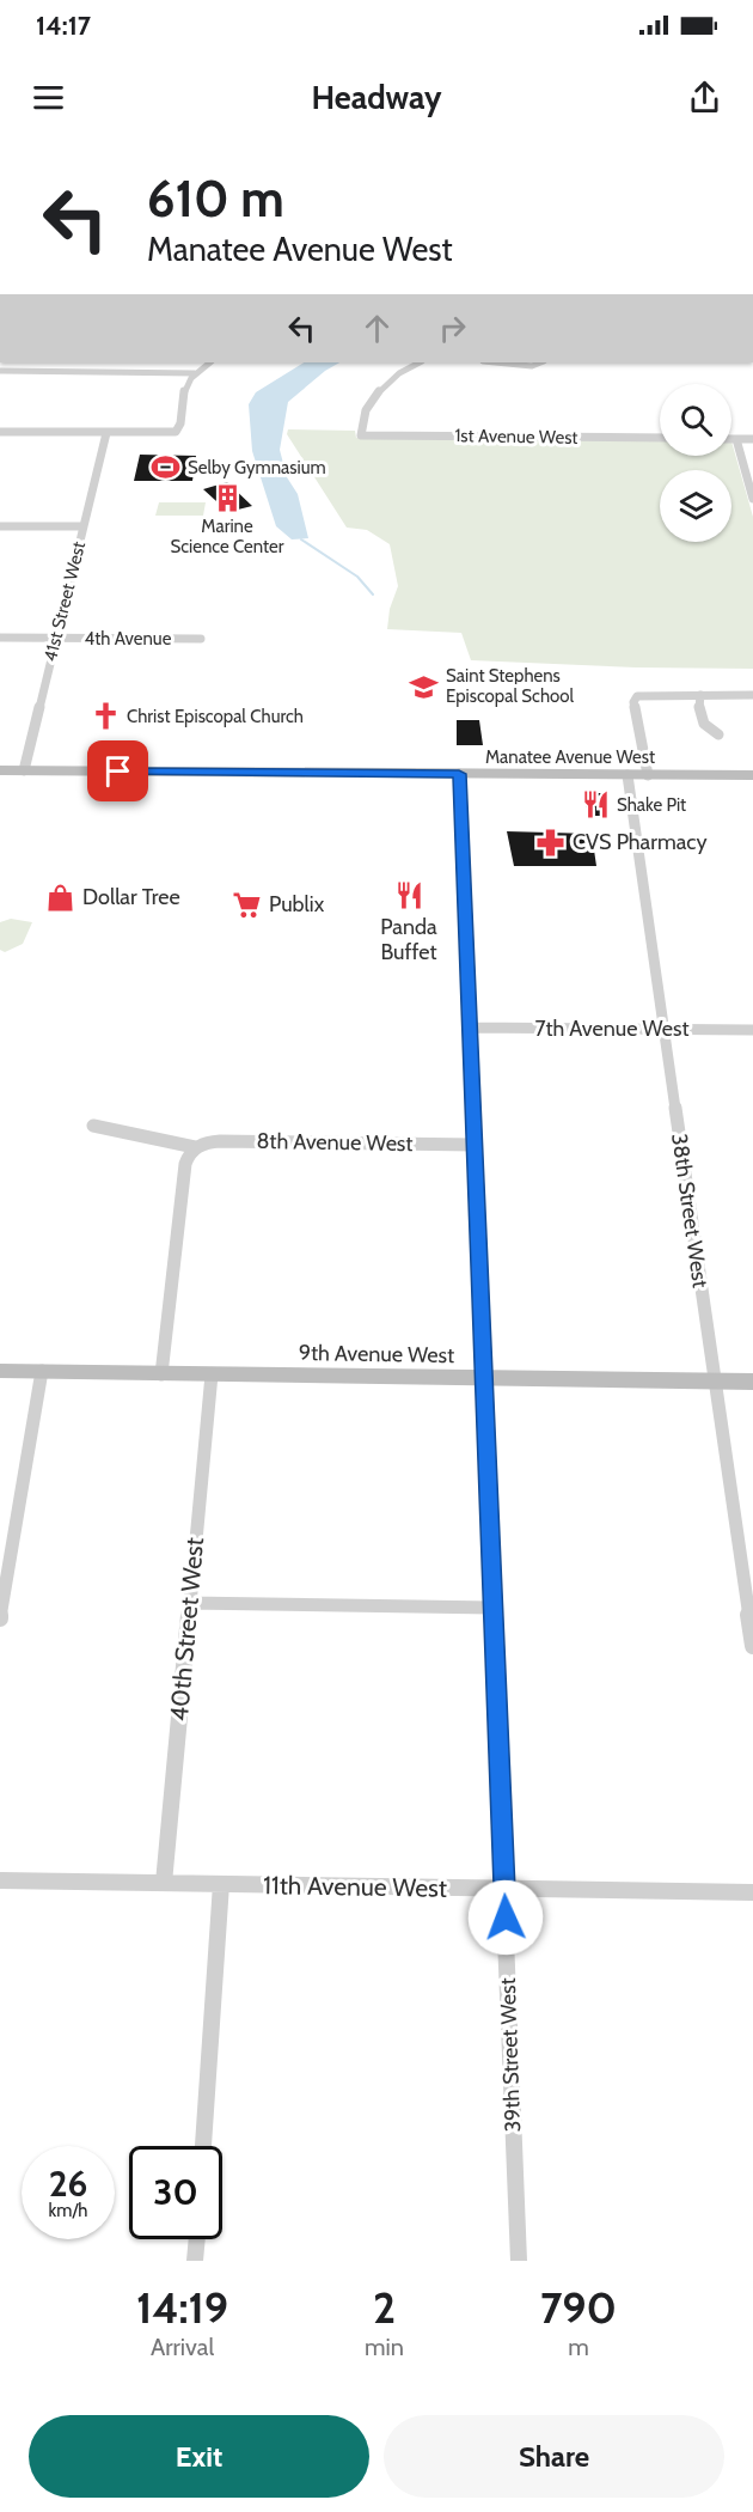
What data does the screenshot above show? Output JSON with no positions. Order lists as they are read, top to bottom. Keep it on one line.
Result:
{"streets":{"main road":["Manatee Avenue West","9th Avenue West"],"street":["1st Avenue West","41st Street West","4th Avenue","7th Avenue West","8th Avenue West","38th Street West","40th Street West","11th Avenue West","39th Street West"]},"crossings":[["41st Street West","4th Avenue"],["41st Street West","Manatee Avenue West"],["Manatee Avenue West","38th Street West"],["Manatee Avenue West","39th Street West"],["7th Avenue West","38th Street West"],["7th Avenue West","39th Street West"],["8th Avenue West","39th Street West"],["38th Street West","9th Avenue West"],["9th Avenue West","40th Street West"],["9th Avenue West","39th Street West"],["40th Street West","11th Avenue West"],["11th Avenue West","39th Street West"]],"places":{"sports":["Selby Gymnasium"],"building":["Marine Science Center"],"school or university":["Saint Stephens Episcopal School"],"church":["Christ Episcopal Church"],"restaurant":["Shake Pit","Panda Buffet"],"pharmacy":["CVS Pharmacy"],"shop":["Dollar Tree"],"supermarket":["Publix"]},"page":{"status":"14:17","header":"Headway","turn":["610 m","Manatee Avenue West"],"speed":"26 km/h","limit":"30","eta":["14:19","Arrival","2","min","790","m"],"buttons":["Exit","Share"]}}
